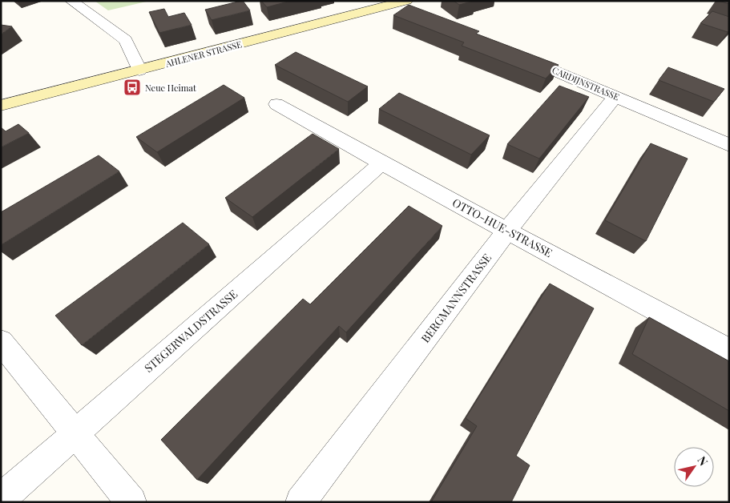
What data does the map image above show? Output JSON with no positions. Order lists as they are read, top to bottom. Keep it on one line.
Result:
{"streets":{"main road":["AHLENER STRASSE"],"street":["CARDIJNSTRASSE","OTTO-HUE-STRASSE","BERGMANNSTRASSE","STEGERWALDSTRASSE"]},"crossings":[["CARDIJNSTRASSE","BERGMANNSTRASSE"],["OTTO-HUE-STRASSE","BERGMANNSTRASSE"],["OTTO-HUE-STRASSE","STEGERWALDSTRASSE"]],"places":{"bus stop":["Neue Heimat"]},"north":"top right"}
